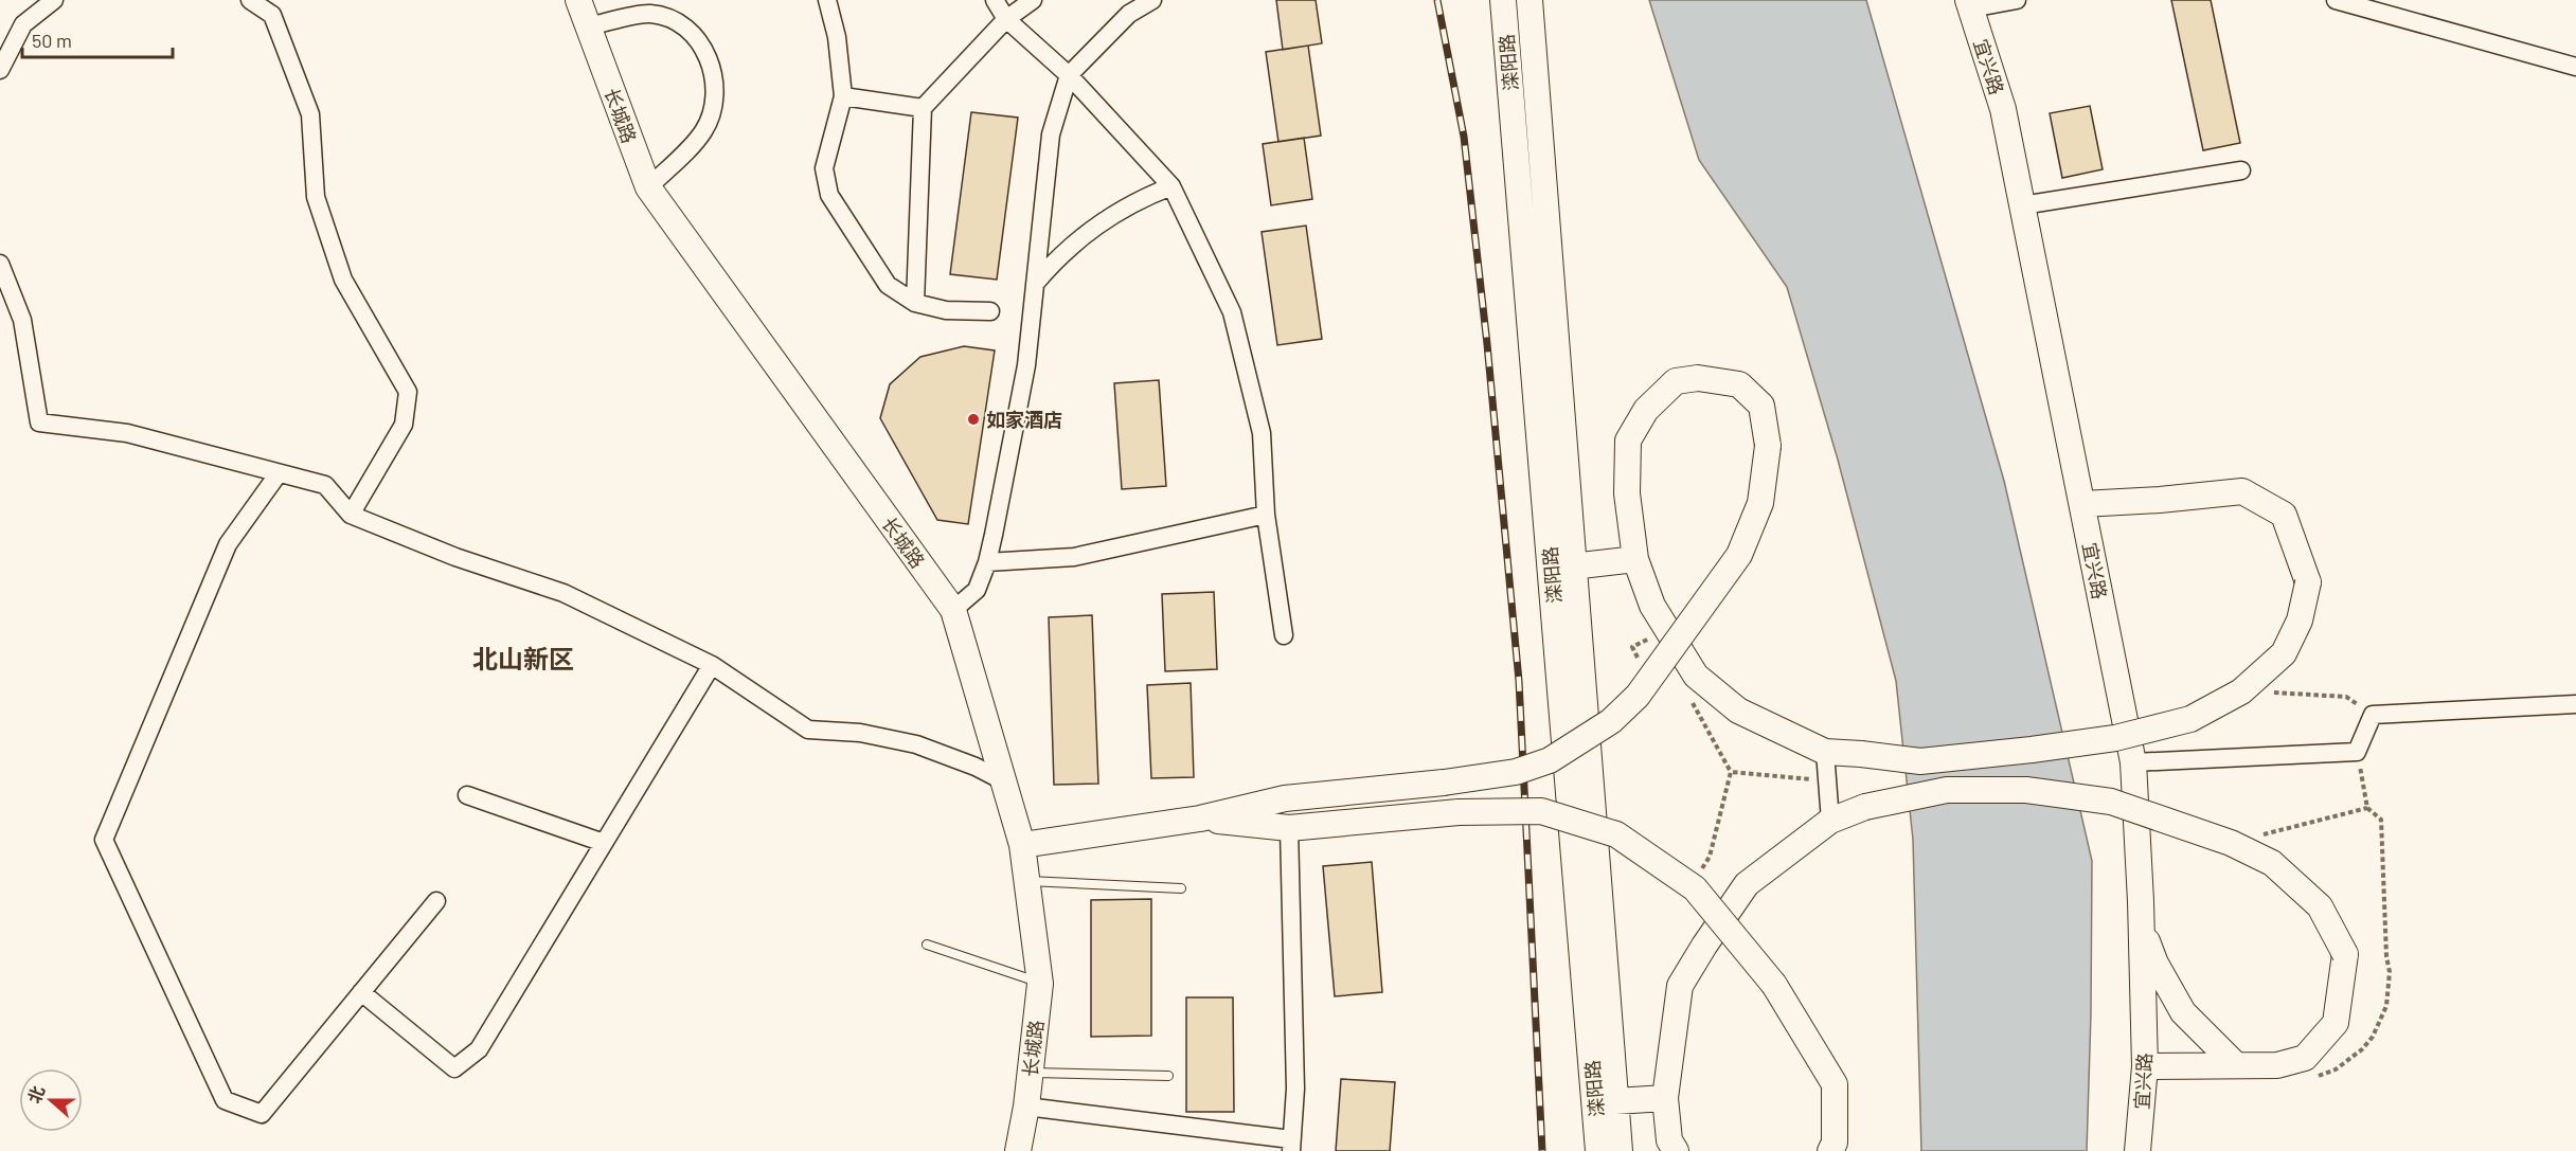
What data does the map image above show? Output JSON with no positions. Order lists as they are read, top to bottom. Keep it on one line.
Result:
{"streets":{"street":["滦阳路","宜兴路","长城路"]},"districts":["北山新区"],"places":["如家酒店"],"scale_bar":"50 m","north":"left"}
